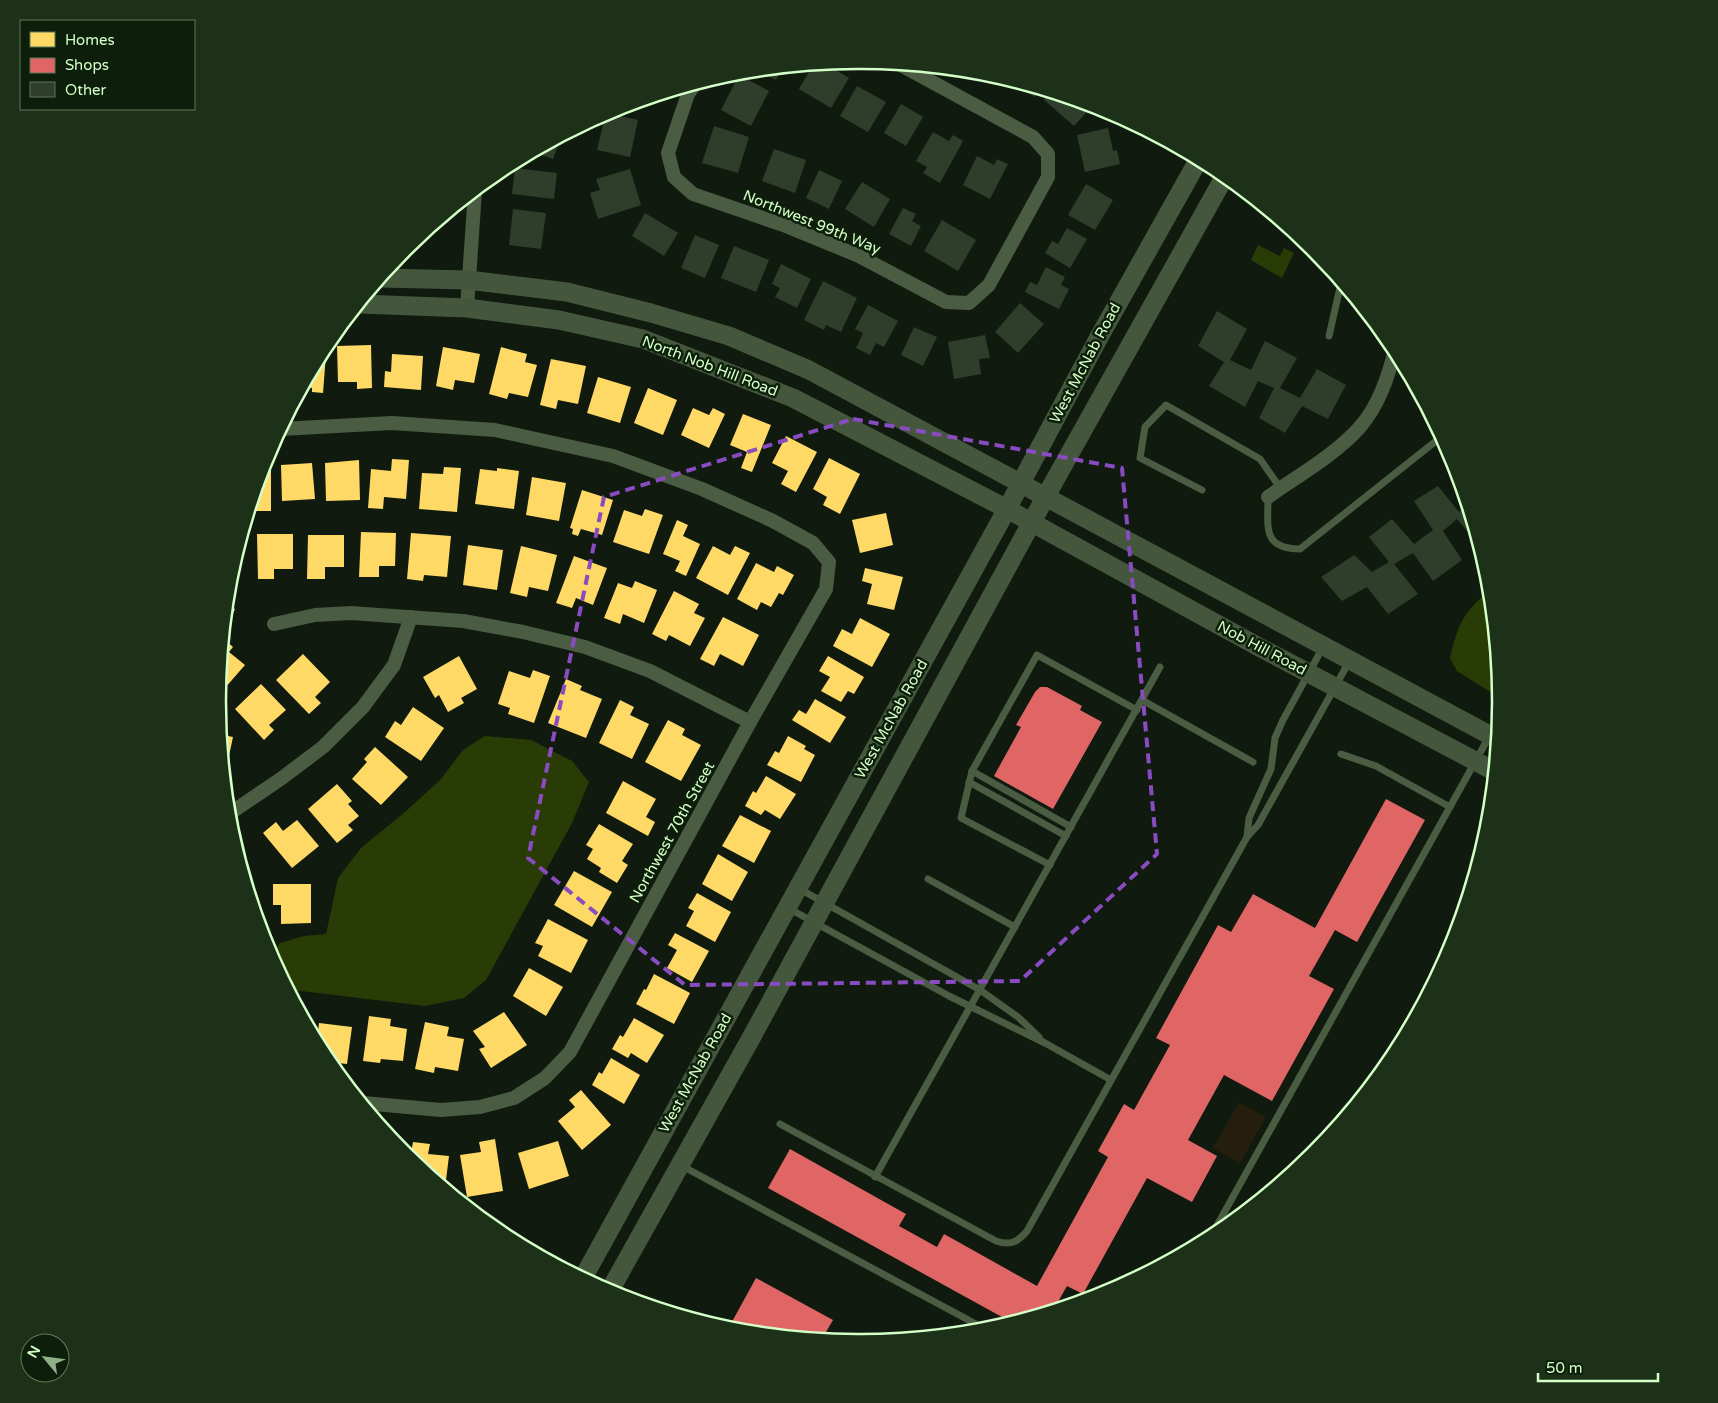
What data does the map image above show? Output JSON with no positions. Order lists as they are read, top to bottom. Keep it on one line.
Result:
{"streets":{"main road":["West McNab Road","North Nob Hill Road","Nob Hill Road"],"street":["Northwest 99th Way","Northwest 70th Street"]},"crossings":[["West McNab Road","North Nob Hill Road"],["West McNab Road","Nob Hill Road"],["North Nob Hill Road","Nob Hill Road"]],"legend":["Homes","Shops","Other"],"scale_bar":"50 m","north":"top left"}
